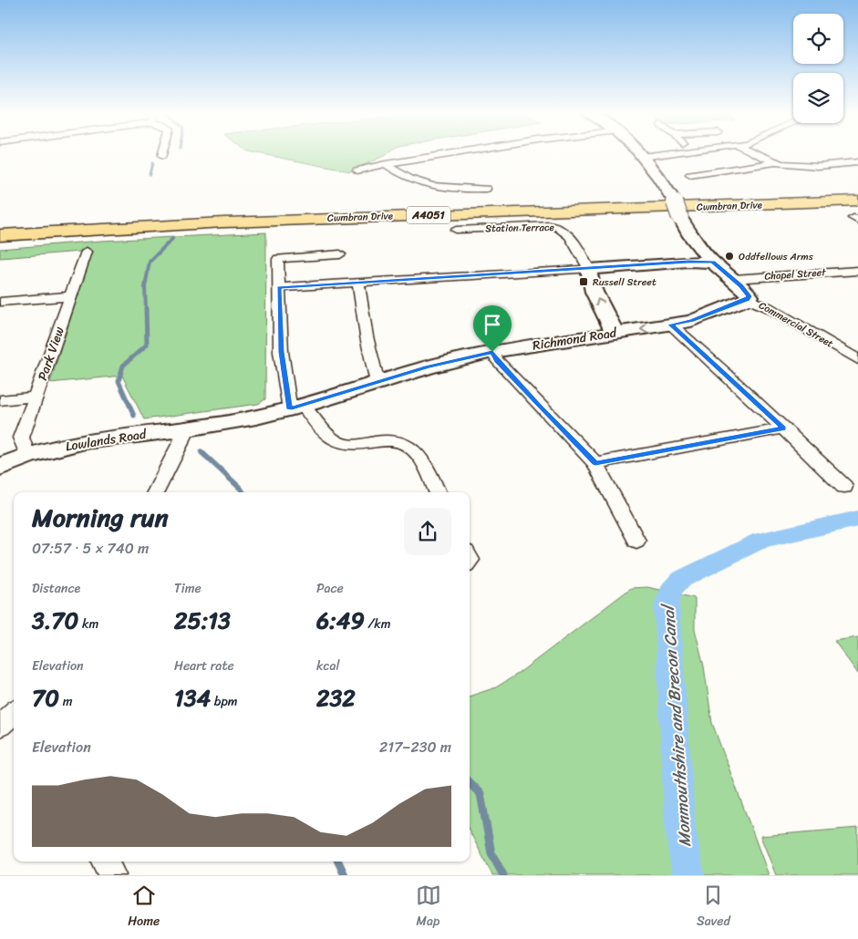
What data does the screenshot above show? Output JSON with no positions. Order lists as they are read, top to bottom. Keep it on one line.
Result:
{"streets":{"main road":["Cwmbran Drive","A4051"],"street":["Station Terrace","Chapel Street","Commercial Street","Richmond Road","Park View","Lowlands Road"]},"crossings":[["Chapel Street","Commercial Street"],["Commercial Street","Richmond Road"],["Richmond Road","Lowlands Road"],["Park View","Lowlands Road"]],"water":["Monmouthshire and Brecon Canal"],"places":{"other":["Oddfellows Arms"],"transit":["Russell Street"]},"page":{"heading":["Morning run","07:57 · 5 × 740 m"],"stats":[["Distance","3.70 km"],["Time","25:13"],["Pace","6:49 /km"],["Elevation","70 m"],["Heart rate","134 bpm"],["kcal","232"]],"chart":["Elevation","217–230 m"],"tabs":["Home","Map","Saved"]}}
